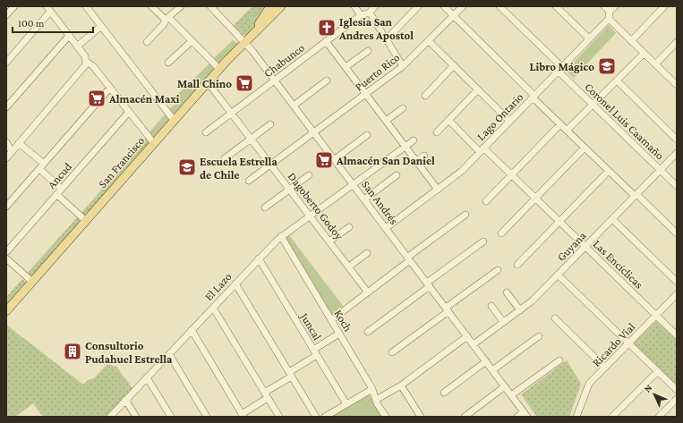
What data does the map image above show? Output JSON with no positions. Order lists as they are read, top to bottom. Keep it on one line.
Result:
{"streets":{"main road":["San Francisco"],"street":["Chabunco","Puerto Rico","Lago Ontario","Coronel Luis Caamaño","Ancud","San Andrés","Dagoberto Godoy","Guyana","Las Encíclicas","El Lazo","Koch","Juncal","Ricardo Vial"]},"crossings":[["Chabunco","San Andrés"],["Chabunco","Dagoberto Godoy"],["Puerto Rico","San Andrés"],["Puerto Rico","Dagoberto Godoy"],["Lago Ontario","Coronel Luis Caamaño"],["Lago Ontario","San Andrés"],["Lago Ontario","Las Encíclicas"],["Coronel Luis Caamaño","Guyana"],["San Francisco","San Andrés"],["San Francisco","Dagoberto Godoy"],["San Andrés","Guyana"],["San Andrés","El Lazo"],["Dagoberto Godoy","El Lazo"],["Guyana","Las Encíclicas"],["Las Encíclicas","Ricardo Vial"],["El Lazo","Koch"],["El Lazo","Juncal"]],"places":{"church":["Iglesia San Andres Apostol"],"school or university":["Libro Mágico","Escuela Estrella de Chile"],"supermarket":["Mall Chino","Almacén Maxi","Almacén San Daniel"],"building":["Consultorio Pudahuel Estrella"]},"scale_bar":"100 m","north":"top left"}
